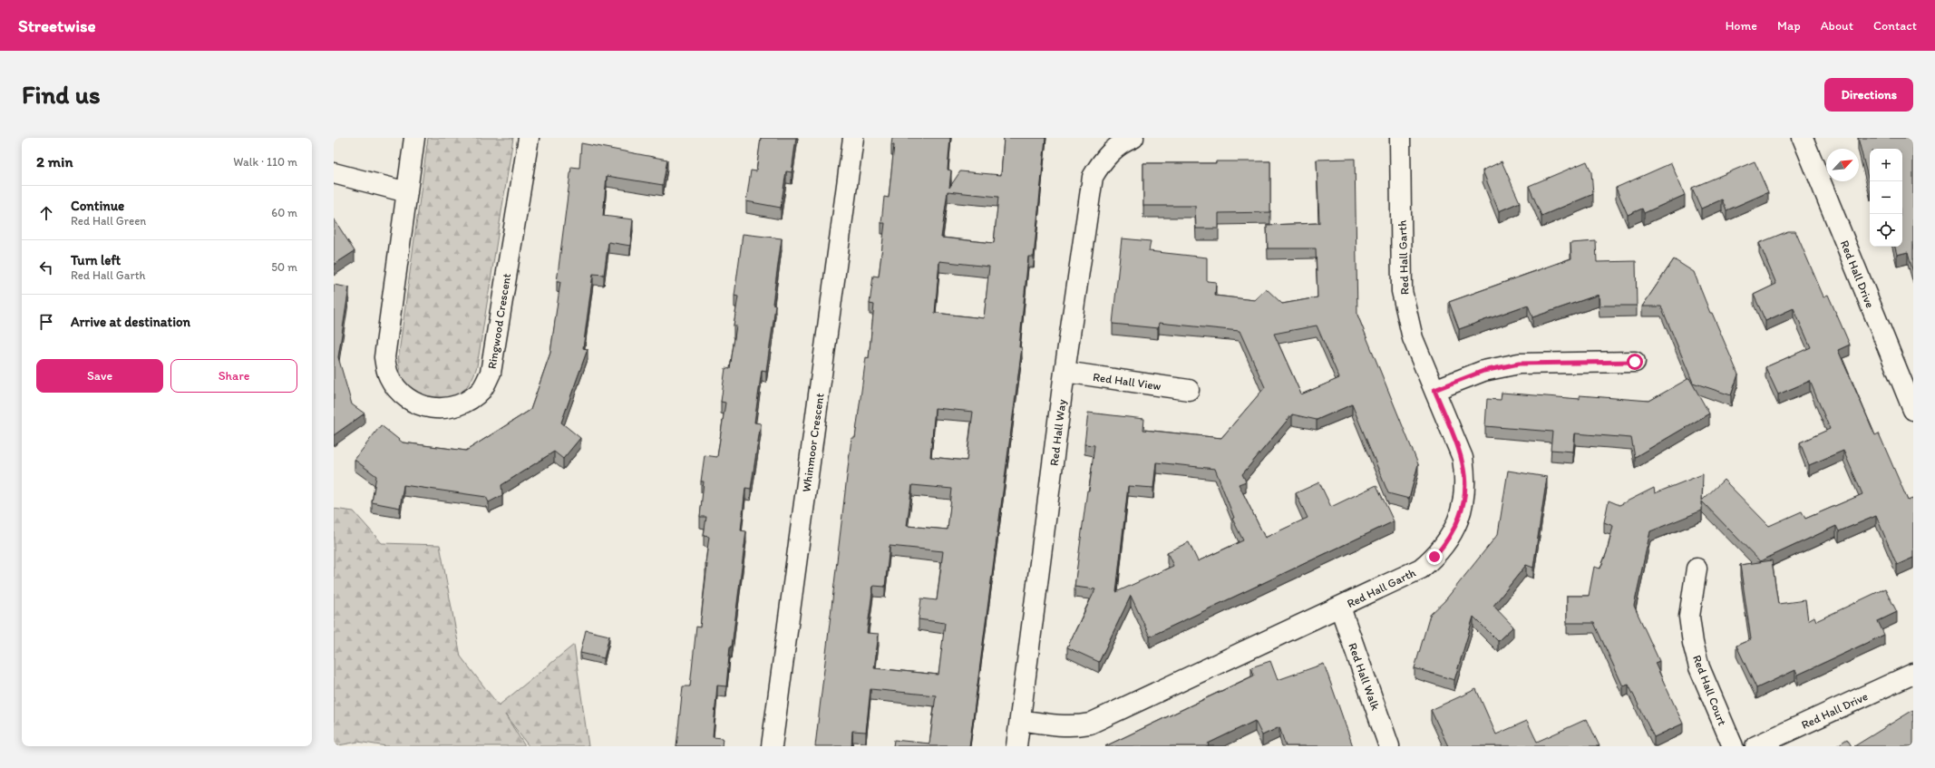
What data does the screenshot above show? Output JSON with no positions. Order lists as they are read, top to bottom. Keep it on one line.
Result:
{"streets":{"street":["Red Hall Garth","Red Hall Drive","Ringwood Crescent","Red Hall View","Red Hall Way","Whinmoor Crescent","Red Hall Walk","Red Hall Court"]},"crossings":[["Red Hall Garth","Red Hall Way"],["Red Hall Garth","Red Hall Walk"],["Red Hall View","Red Hall Way"]],"north":"top right","page":{"header":"Streetwise","nav":["Home","Map","About","Contact"],"buttons":["Directions",["Save","Share"]],"title":"Find us","heading":["2 min","Walk · 110 m"],"map_buttons":["+","−"],"list":[["Continue","Red Hall Green","60 m"],["Turn left","Red Hall Garth","50 m"],"Arrive at destination"]}}
